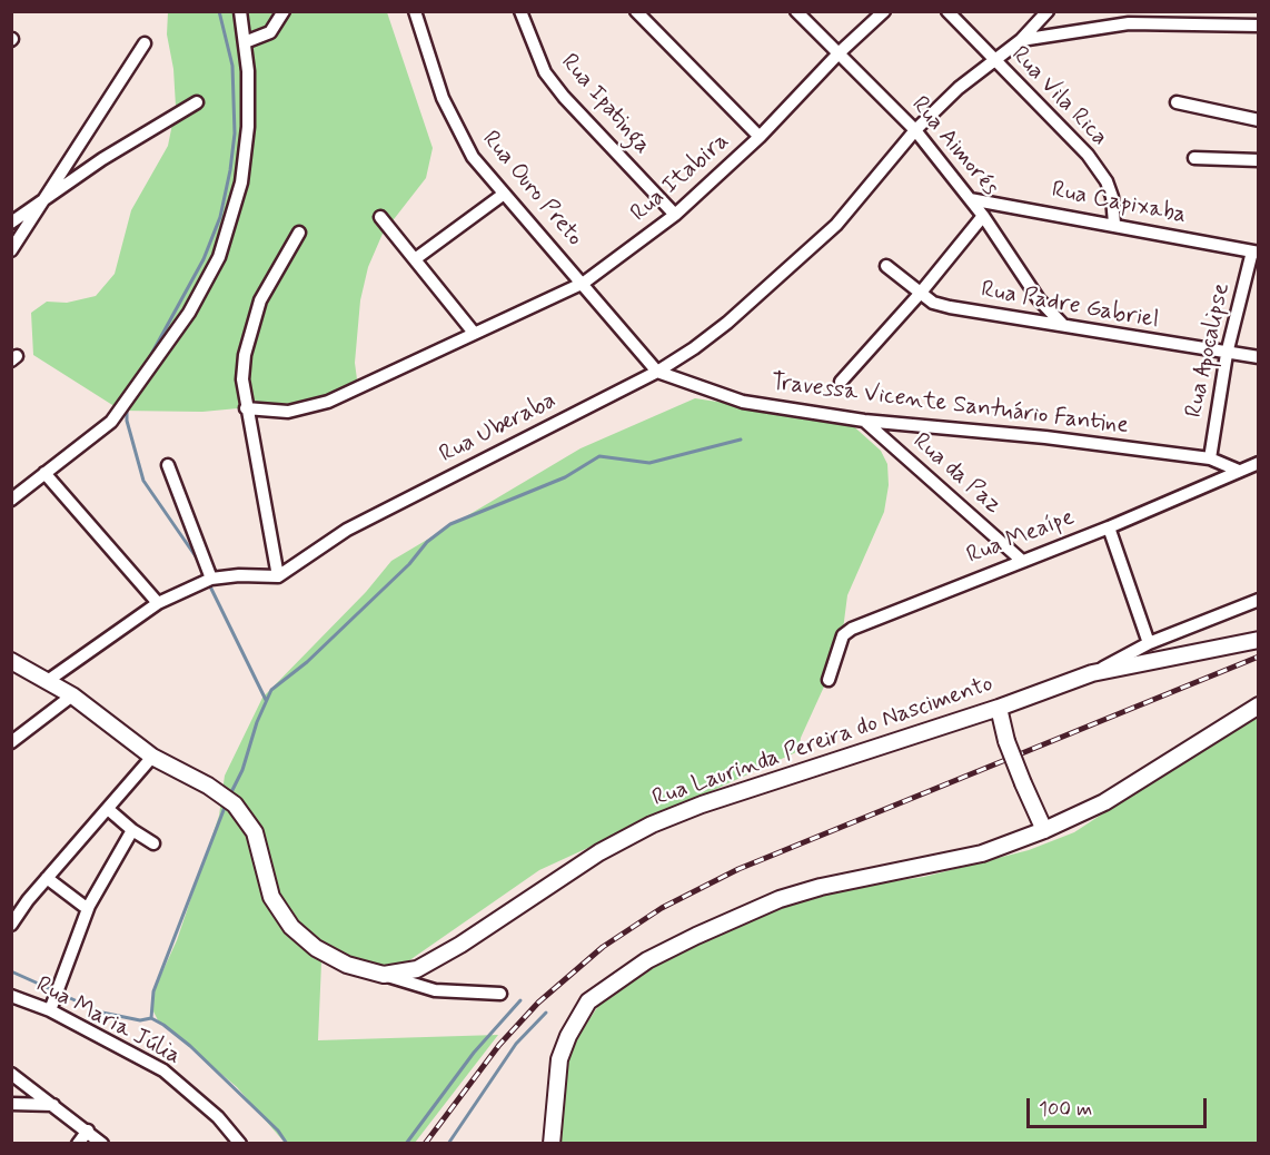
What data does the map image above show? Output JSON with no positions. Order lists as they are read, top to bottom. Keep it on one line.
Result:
{"streets":{"street":["Rua Vila Rica","Rua Ipatinga","Rua Aimorés","Rua Itabira","Rua Ouro Preto","Rua Capixaba","Rua Padre Gabriel","Rua Apocalipse","Travessa Vicente Santuário Fantine","Rua Uberaba","Rua da Paz","Rua Meaípe","Rua Laurinda Pereira do Nascimento","Rua Maria Júlia"]},"crossings":[["Rua Vila Rica","Rua Capixaba"],["Rua Vila Rica","Rua Uberaba"],["Rua Ipatinga","Rua Itabira"],["Rua Aimorés","Rua Itabira"],["Rua Aimorés","Rua Capixaba"],["Rua Aimorés","Rua Padre Gabriel"],["Rua Aimorés","Rua Uberaba"],["Rua Itabira","Rua Ouro Preto"],["Rua Ouro Preto","Travessa Vicente Santuário Fantine"],["Rua Ouro Preto","Rua Uberaba"],["Rua Capixaba","Rua Apocalipse"],["Rua Padre Gabriel","Rua Apocalipse"],["Rua Apocalipse","Travessa Vicente Santuário Fantine"],["Travessa Vicente Santuário Fantine","Rua Uberaba"],["Travessa Vicente Santuário Fantine","Rua da Paz"],["Travessa Vicente Santuário Fantine","Rua Meaípe"],["Rua da Paz","Rua Meaípe"]],"scale_bar":"100 m"}
